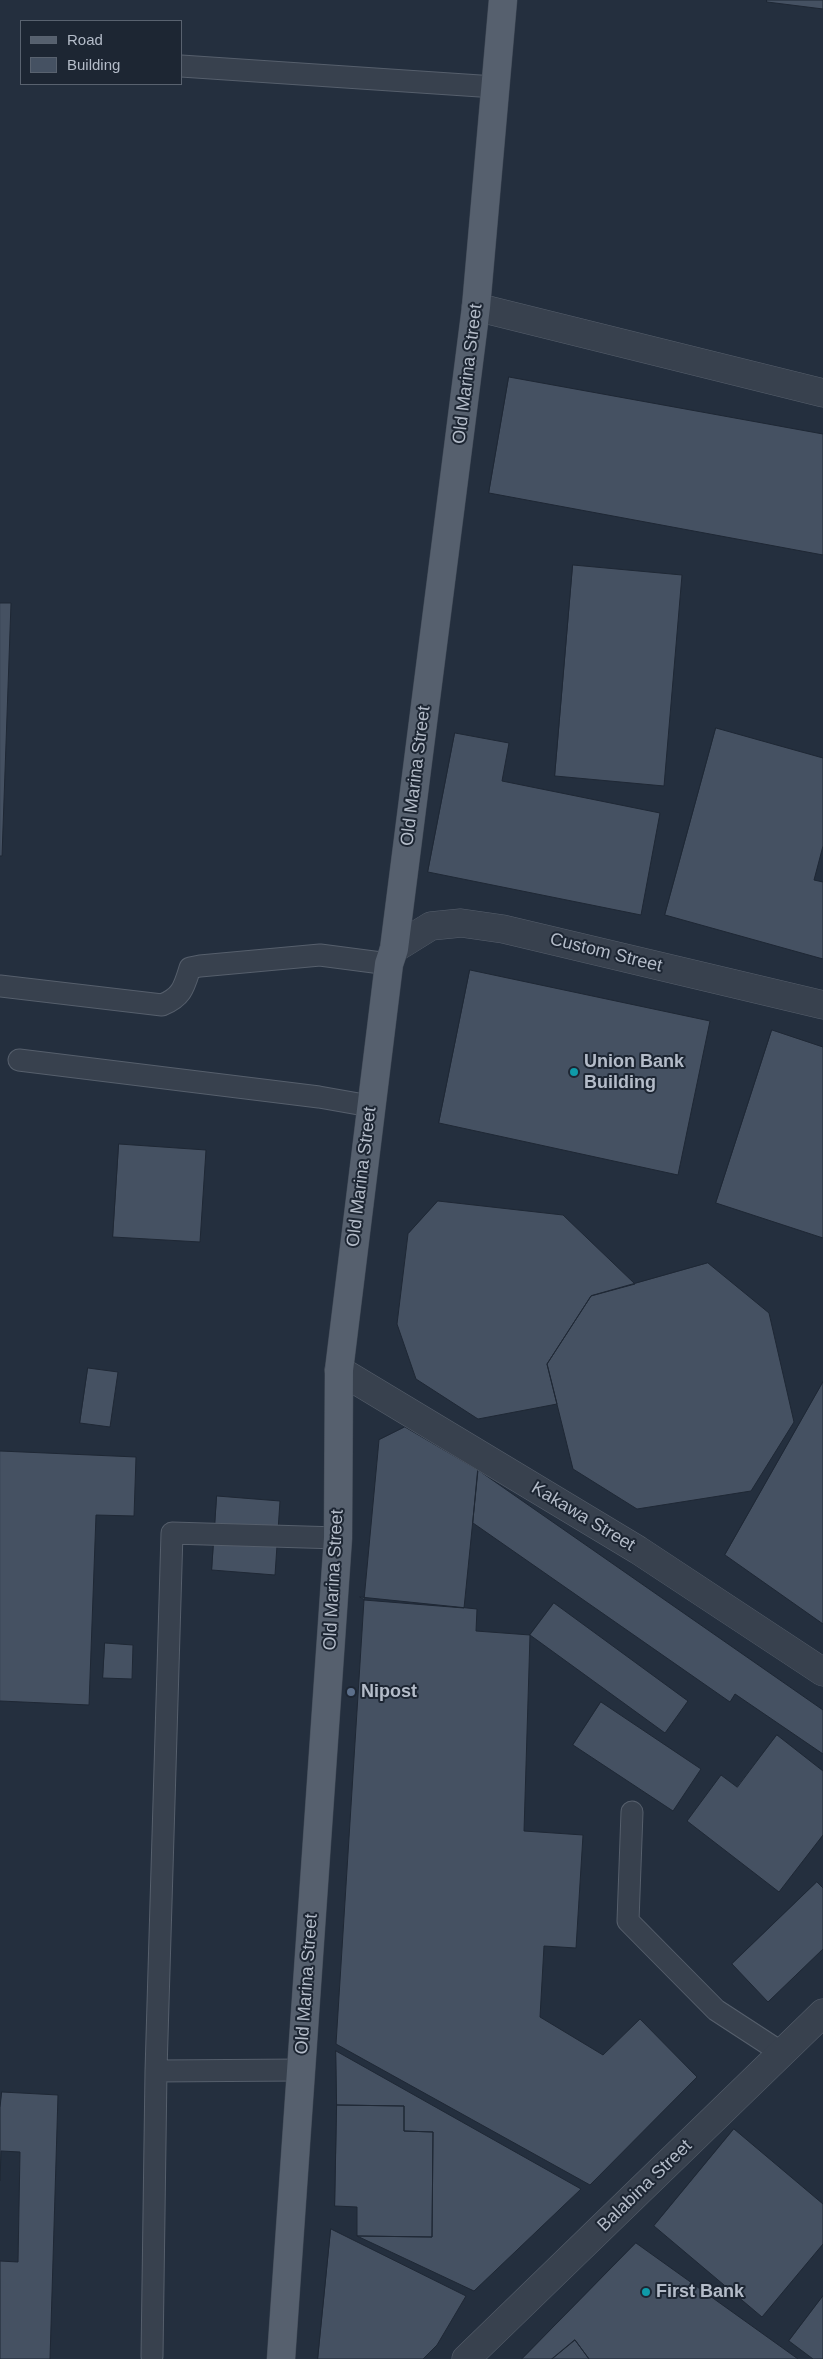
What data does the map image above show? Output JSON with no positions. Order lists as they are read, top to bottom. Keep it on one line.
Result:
{"streets":{"main road":["Old Marina Street"],"street":["Custom Street","Kakawa Street","Balabina Street"]},"crossings":[["Old Marina Street","Custom Street"],["Old Marina Street","Kakawa Street"]],"places":["Union Bank Building","Nipost","First Bank"],"legend":["Road","Building"]}
